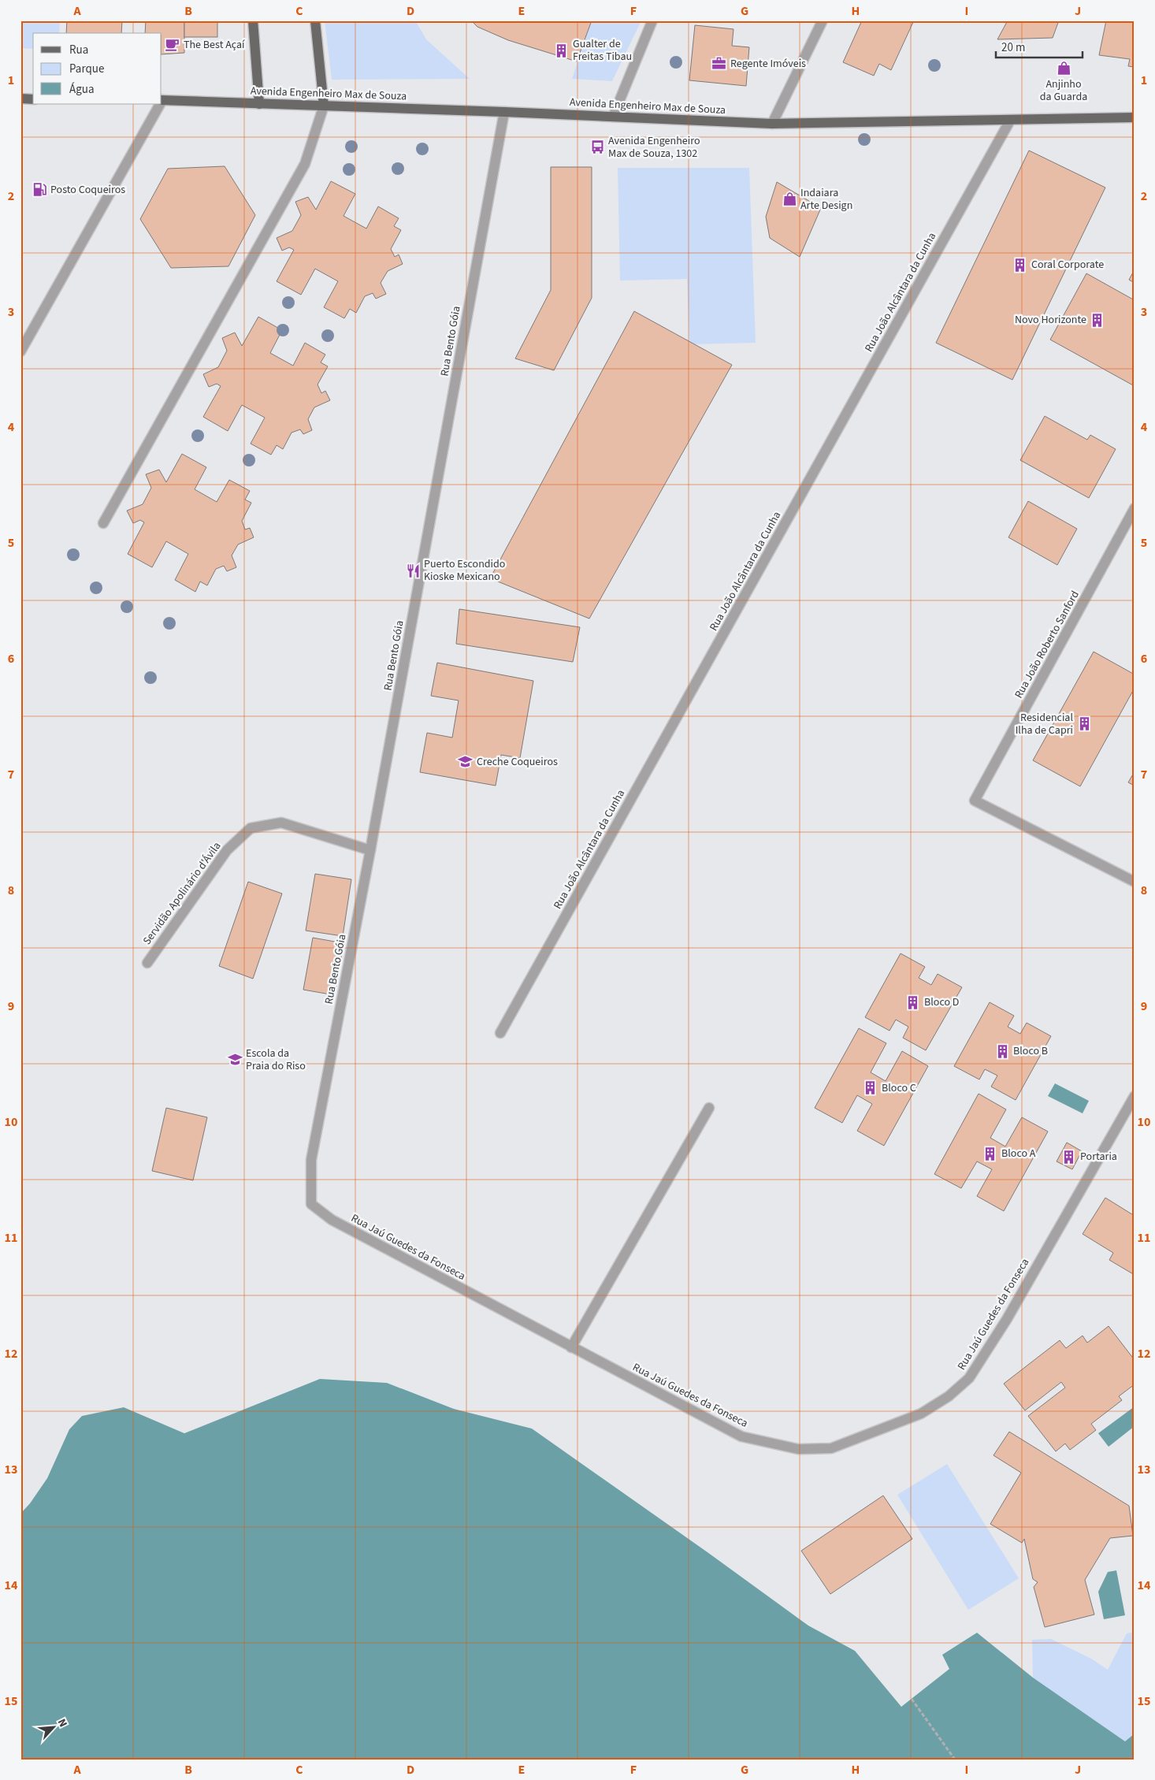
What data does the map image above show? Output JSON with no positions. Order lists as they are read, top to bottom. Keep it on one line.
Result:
{"streets":{"main road":["Avenida Engenheiro Max de Souza"],"street":["Rua João Alcântara da Cunha","Rua Bento Góia","Rua João Roberto Sanford","Servidão Apolinário d'Ávila","Rua Jaú Guedes da Fonseca"]},"crossings":[["Avenida Engenheiro Max de Souza","Rua João Alcântara da Cunha"],["Avenida Engenheiro Max de Souza","Rua Bento Góia"],["Rua Bento Góia","Servidão Apolinário d'Ávila"],["Rua Bento Góia","Rua Jaú Guedes da Fonseca"]],"places":{"cafe":["The Best Açaí"],"building":["Gualter de Freitas Tibau","Coral Corporate","Novo Horizonte","Residencial Ilha de Capri","Bloco D","Bloco B","Bloco C","Bloco A","Portaria"],"office":["Regente Imóveis"],"shop":["Anjinho da Guarda","Indaiara Arte Design"],"bus stop":["Avenida Engenheiro Max de Souza, 1302"],"fuel station":["Posto Coqueiros"],"restaurant":["Puerto Escondido Kioske Mexicano"],"school or university":["Creche Coqueiros","Escola da Praia do Riso"]},"legend":["Rua","Parque","Água"],"scale_bar":"20 m","north":"top right","grid":{"columns":["A","B","C","D","E","F","G","H","I","J"],"rows":["1","2","3","4","5","6","7","8","9","10","11","12","13","14","15"]}}
